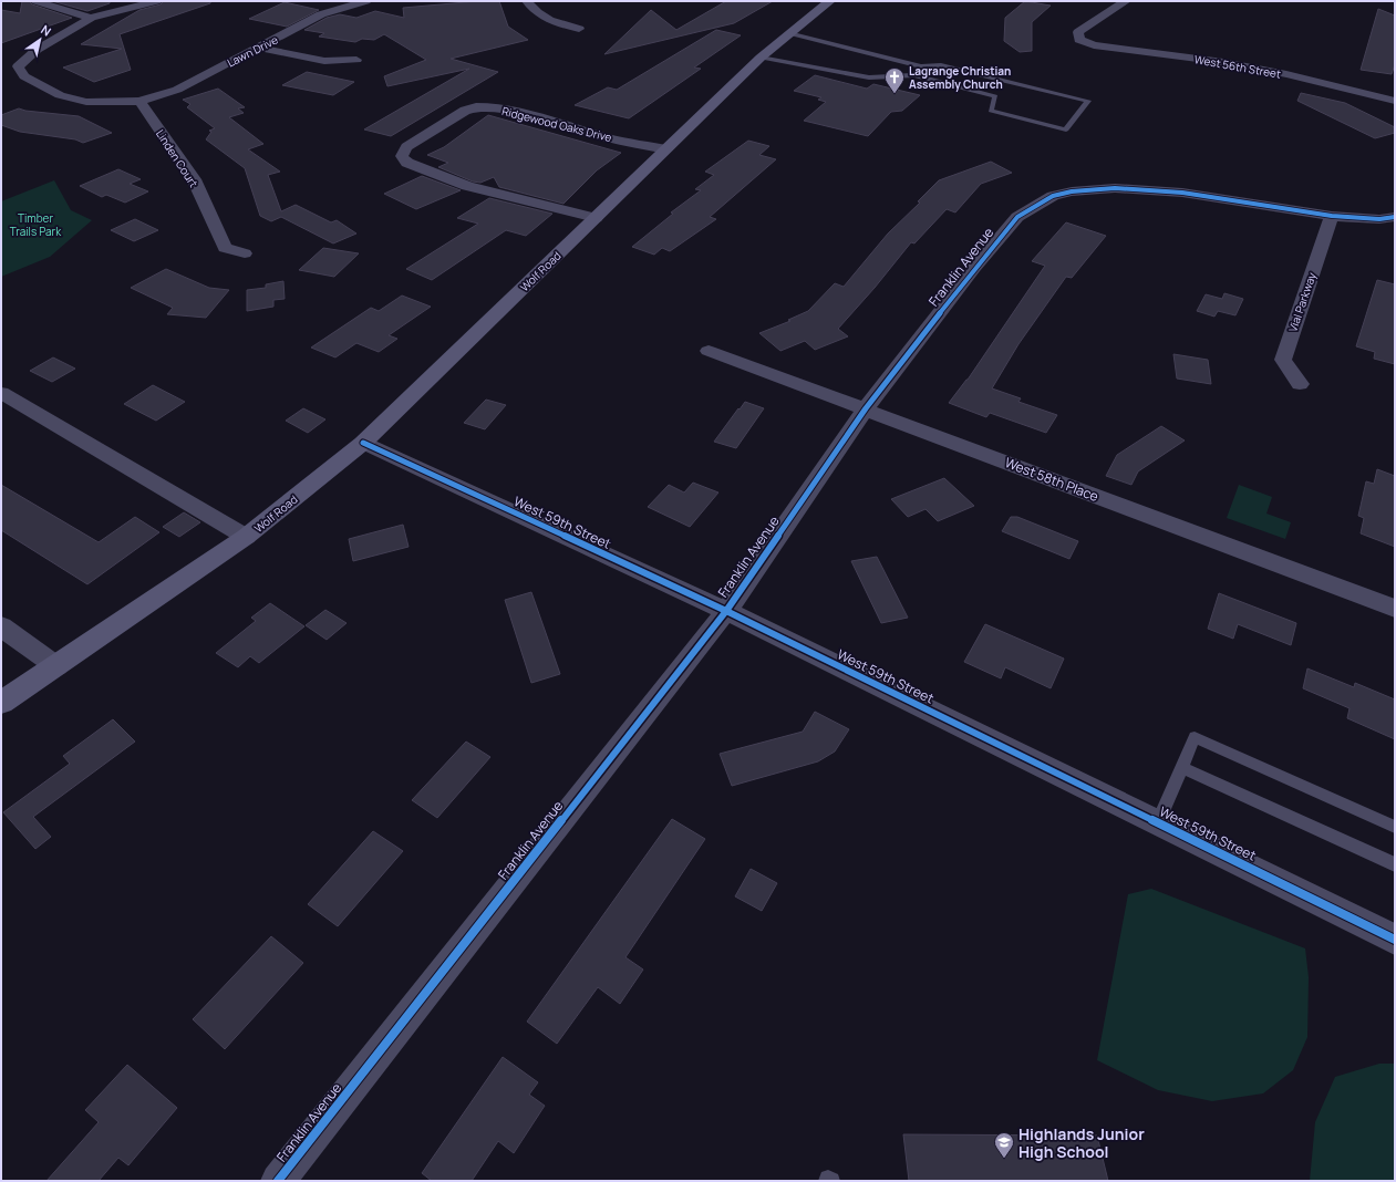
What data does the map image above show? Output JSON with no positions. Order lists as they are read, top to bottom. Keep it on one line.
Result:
{"streets":{"main road":["Wolf Road"],"street":["Lawn Drive","West 56th Street","Ridgewood Oaks Drive","Linden Court","Franklin Avenue","Vial Parkway","West 58th Place","West 59th Street"]},"crossings":[["Lawn Drive","Linden Court"],["Ridgewood Oaks Drive","Wolf Road"],["Franklin Avenue","Vial Parkway"],["Franklin Avenue","West 58th Place"],["Franklin Avenue","West 59th Street"],["Wolf Road","West 59th Street"]],"parks":["Timber Trails Park"],"places":{"church":["Lagrange Christian Assembly Church"],"school or university":["Highlands Junior High School"]},"north":"top right"}
